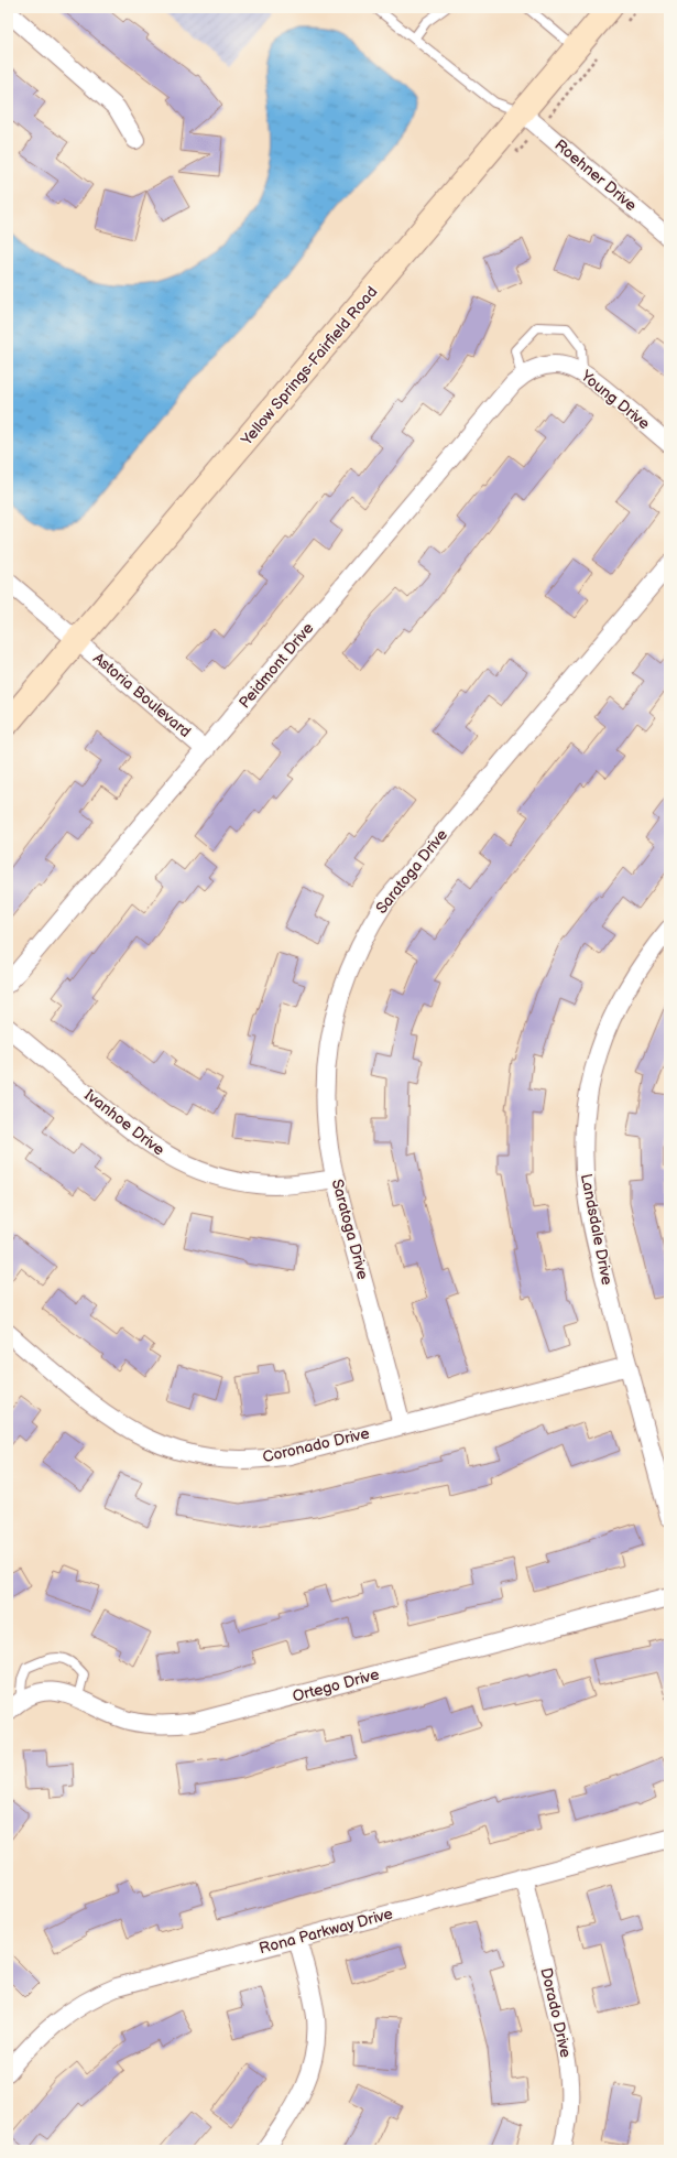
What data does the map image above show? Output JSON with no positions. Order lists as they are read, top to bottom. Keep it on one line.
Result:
{"streets":{"main road":["Yellow Springs-Fairfield Road"],"street":["Roehner Drive","Young Drive","Peidmont Drive","Astoria Boulevard","Saratoga Drive","Ivanhoe Drive","Landsdale Drive","Coronado Drive","Ortego Drive","Rona Parkway Drive","Dorado Drive"]},"crossings":[["Roehner Drive","Yellow Springs-Fairfield Road"],["Yellow Springs-Fairfield Road","Astoria Boulevard"],["Young Drive","Peidmont Drive"],["Peidmont Drive","Astoria Boulevard"],["Saratoga Drive","Ivanhoe Drive"],["Saratoga Drive","Coronado Drive"],["Landsdale Drive","Coronado Drive"],["Rona Parkway Drive","Dorado Drive"]]}
